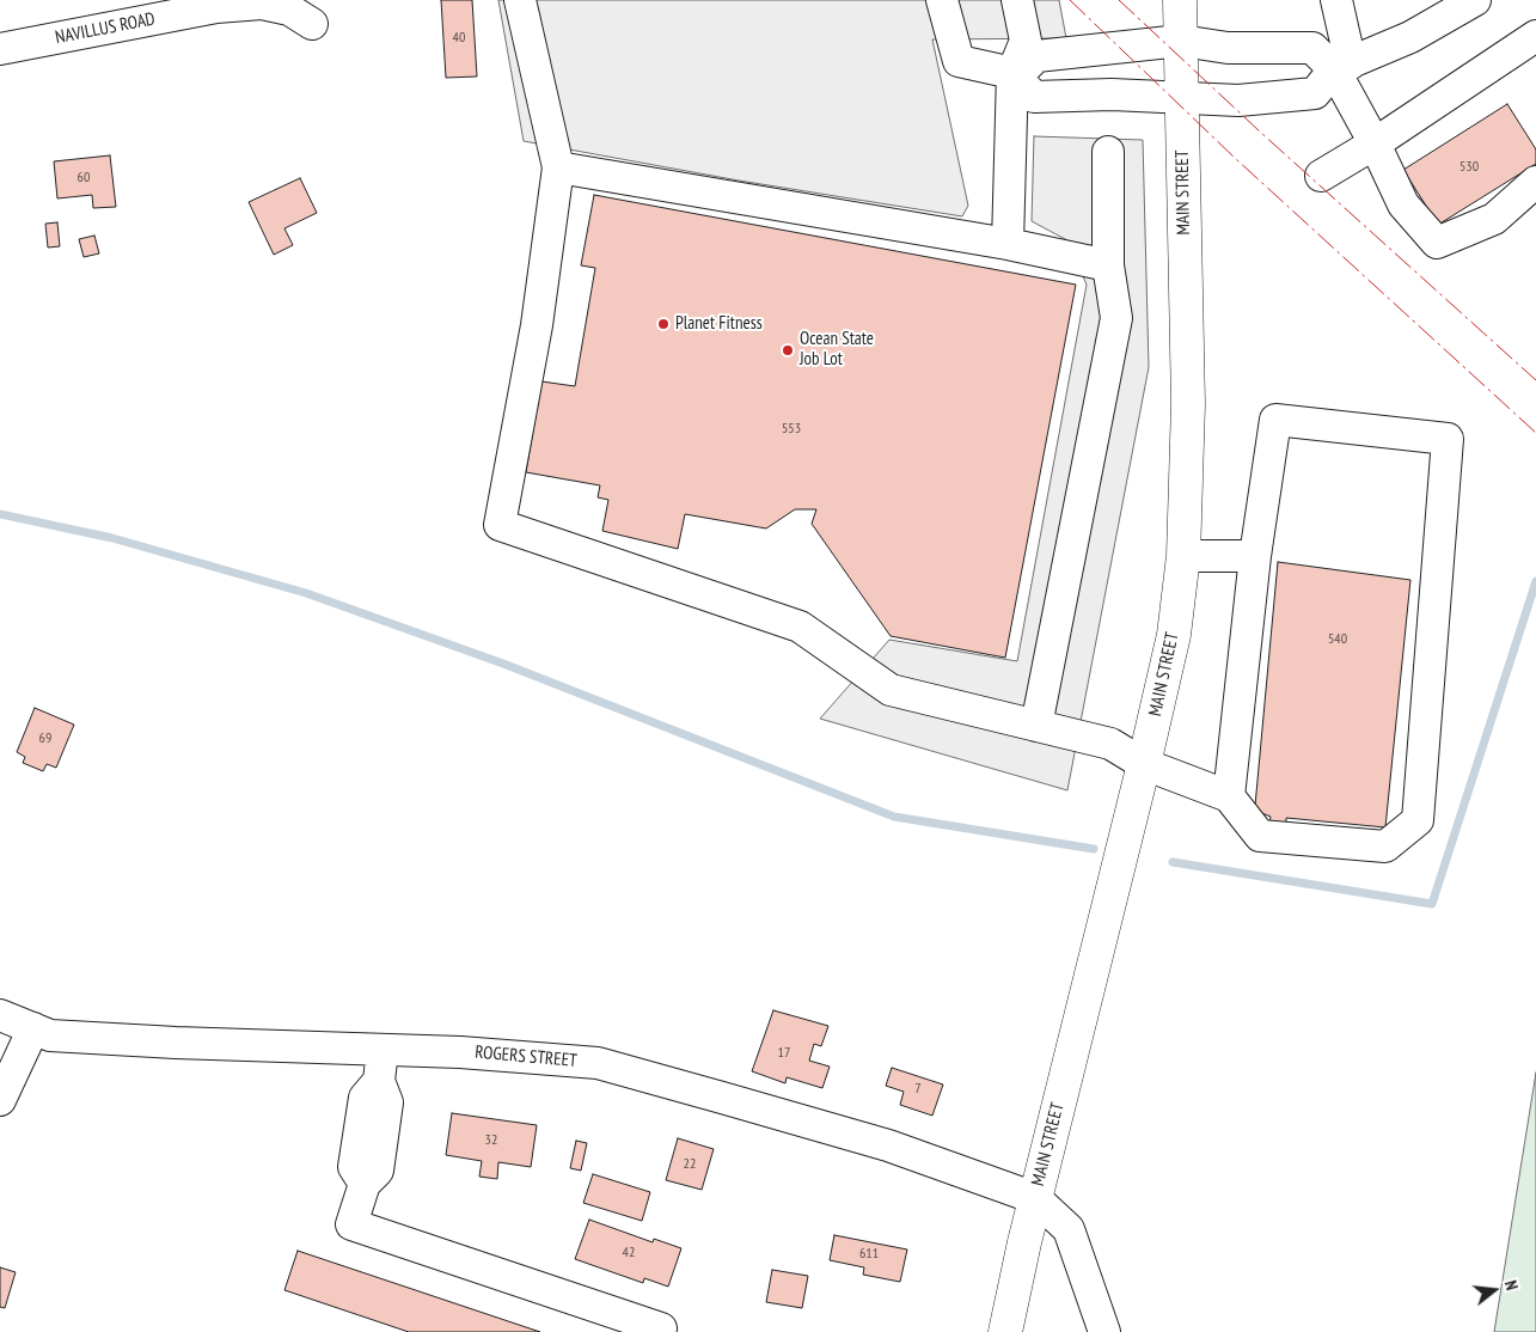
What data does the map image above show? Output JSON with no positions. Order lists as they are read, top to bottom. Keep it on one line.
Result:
{"streets":{"main road":["MAIN STREET"],"street":["NAVILLUS ROAD","ROGERS STREET"]},"crossings":[["MAIN STREET","ROGERS STREET"]],"places":["Planet Fitness","Ocean State Job Lot"],"house_numbers":["40","530","60","553","540","69","17","7","32","22","42","611"],"north":"right"}
